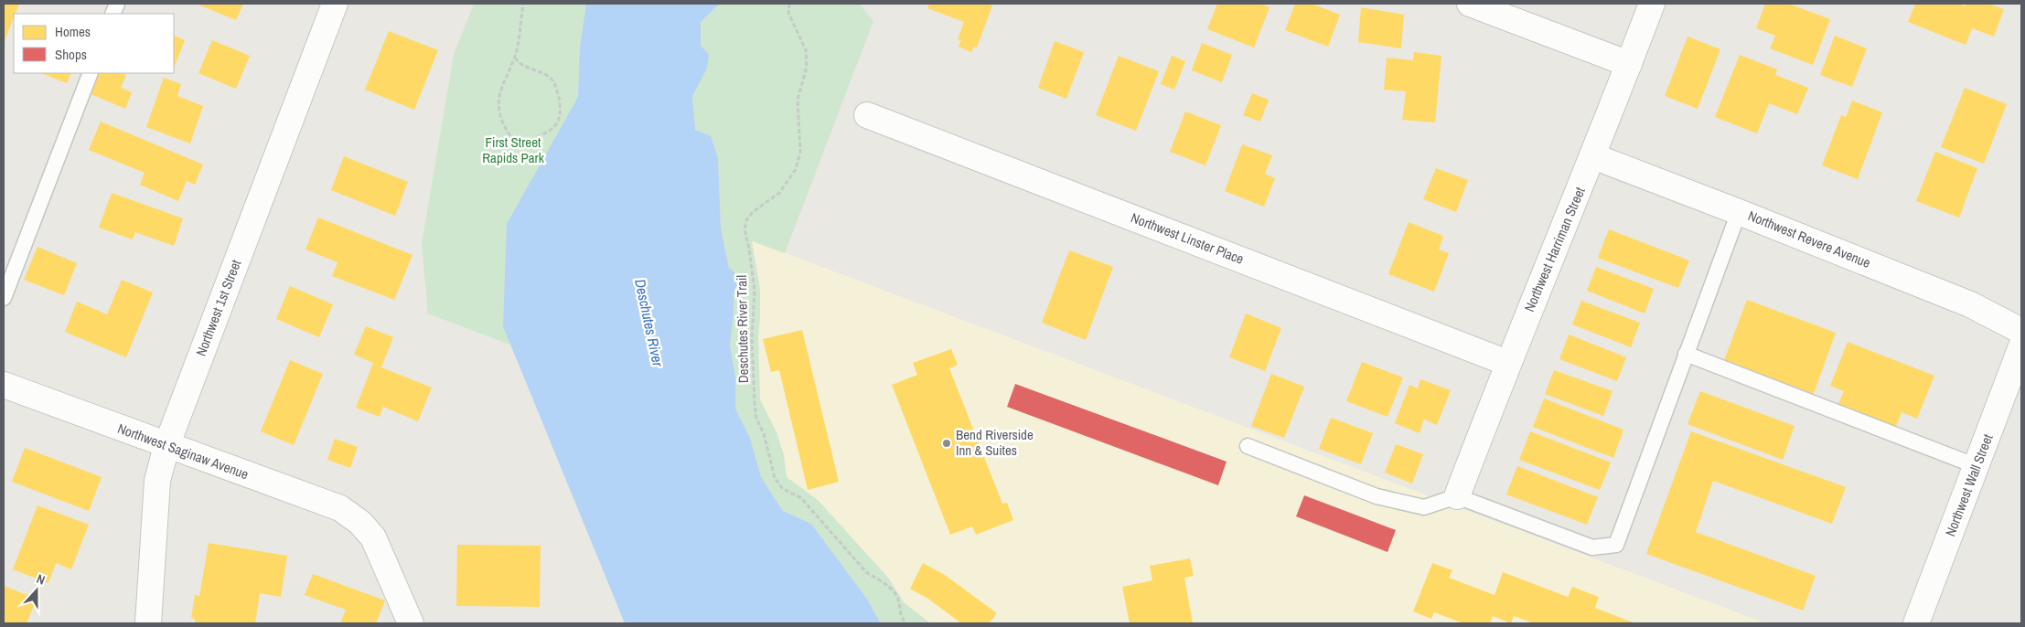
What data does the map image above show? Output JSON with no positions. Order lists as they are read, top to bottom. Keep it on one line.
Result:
{"streets":{"street":["Northwest Linster Place","Northwest Revere Avenue","Northwest Harriman Street","Northwest 1st Street","Northwest Saginaw Avenue","Northwest Wall Street"],"path":["Deschutes River Trail"]},"crossings":[["Northwest Linster Place","Northwest Harriman Street"],["Northwest Revere Avenue","Northwest Harriman Street"],["Northwest 1st Street","Northwest Saginaw Avenue"]],"water":["Deschutes River"],"parks":["First Street Rapids Park"],"places":["Bend Riverside Inn & Suites"],"legend":["Homes","Shops"],"north":"top"}
